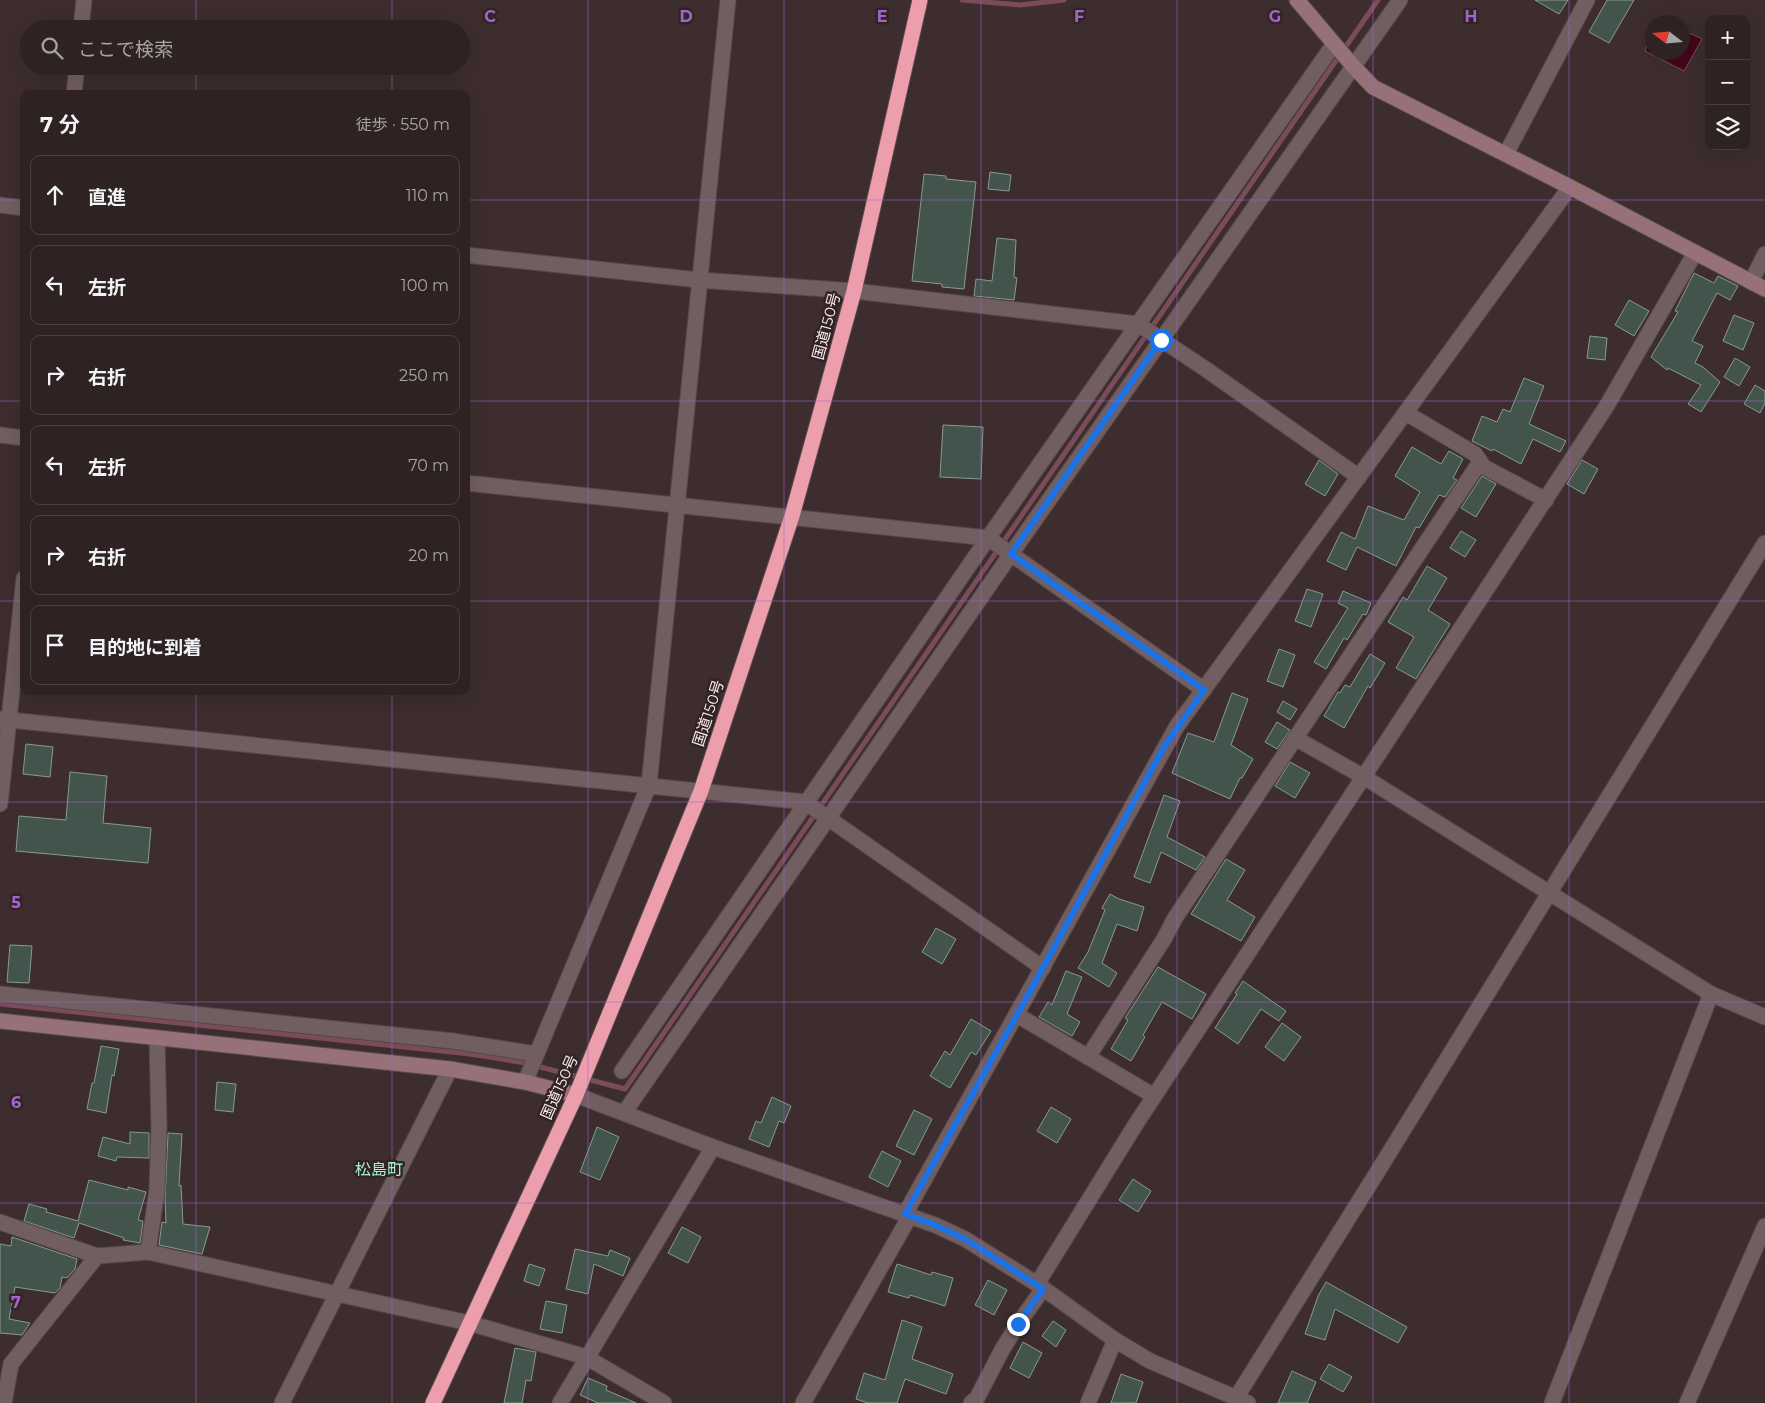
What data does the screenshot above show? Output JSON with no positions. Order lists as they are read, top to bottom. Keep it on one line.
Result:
{"streets":{"highway":["国道150号"]},"districts":["松島町"],"north":"left","page":{"map_buttons":["+","−"],"search":"ここで検索","heading":["7 分","徒歩 · 550 m"],"list":[["直進","110 m"],["左折","100 m"],["右折","250 m"],["左折","70 m"],["右折","20 m"],"目的地に到着"]},"grid":{"columns":["C","D","E","F","G","H"],"rows":["5","6","7"]}}
